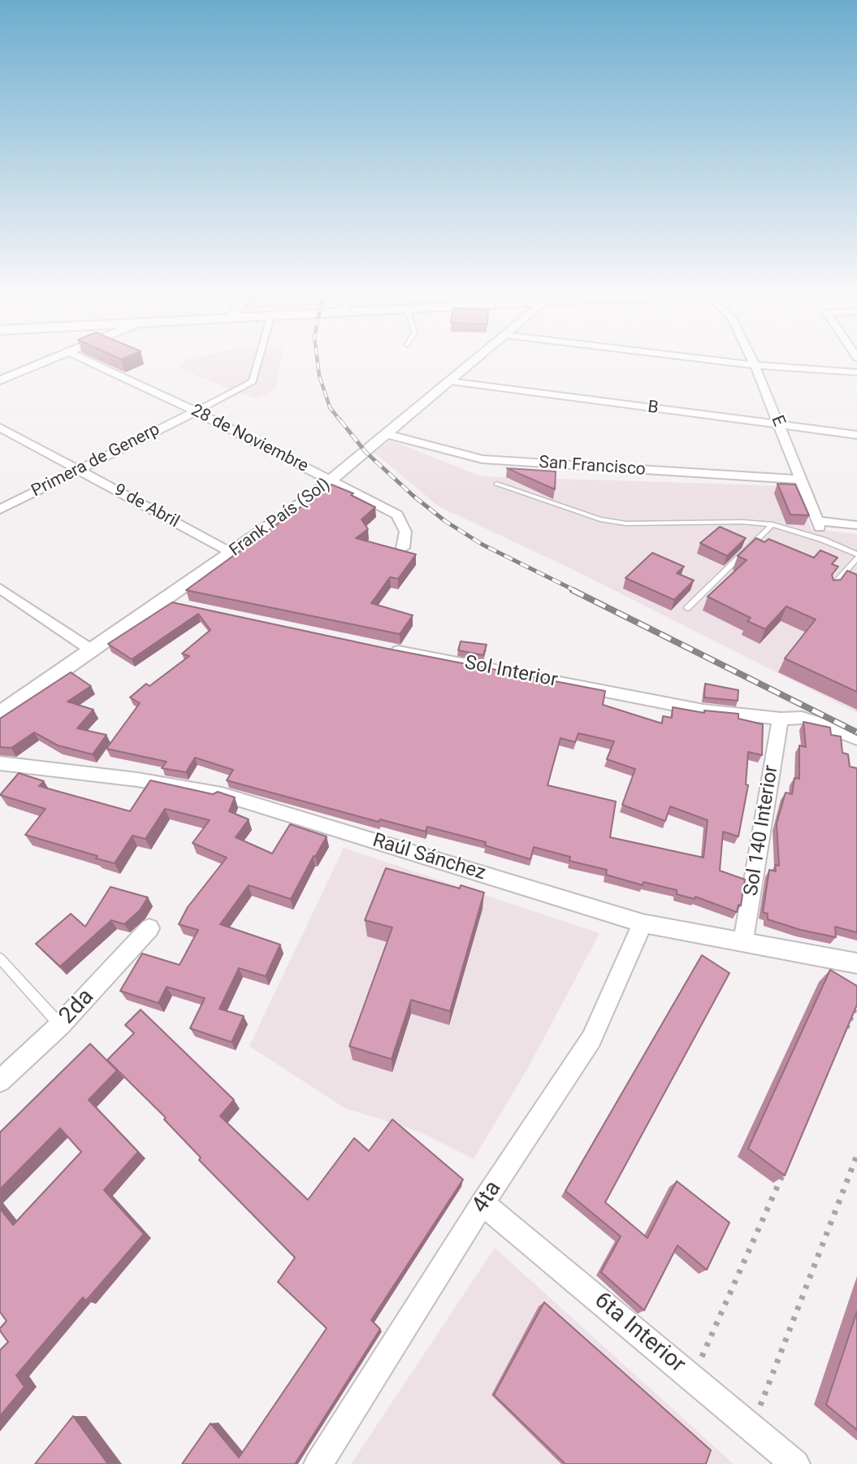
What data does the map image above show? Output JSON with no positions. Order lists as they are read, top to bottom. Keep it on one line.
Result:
{"streets":{"street":["B","E","28 de Noviembre","Primera de Generp","San Francisco","9 de Abril","Frank País (Sol)","Sol Interior","Sol 140 Interior","Raúl Sánchez","2da","4ta","6ta Interior"]},"crossings":[["B","E"],["B","Frank País (Sol)"],["E","San Francisco"],["28 de Noviembre","Primera de Generp"],["28 de Noviembre","Frank País (Sol)"],["Primera de Generp","9 de Abril"],["San Francisco","Frank País (Sol)"],["9 de Abril","Frank País (Sol)"],["Sol Interior","Sol 140 Interior"],["Sol 140 Interior","Raúl Sánchez"],["Raúl Sánchez","4ta"],["4ta","6ta Interior"]]}
